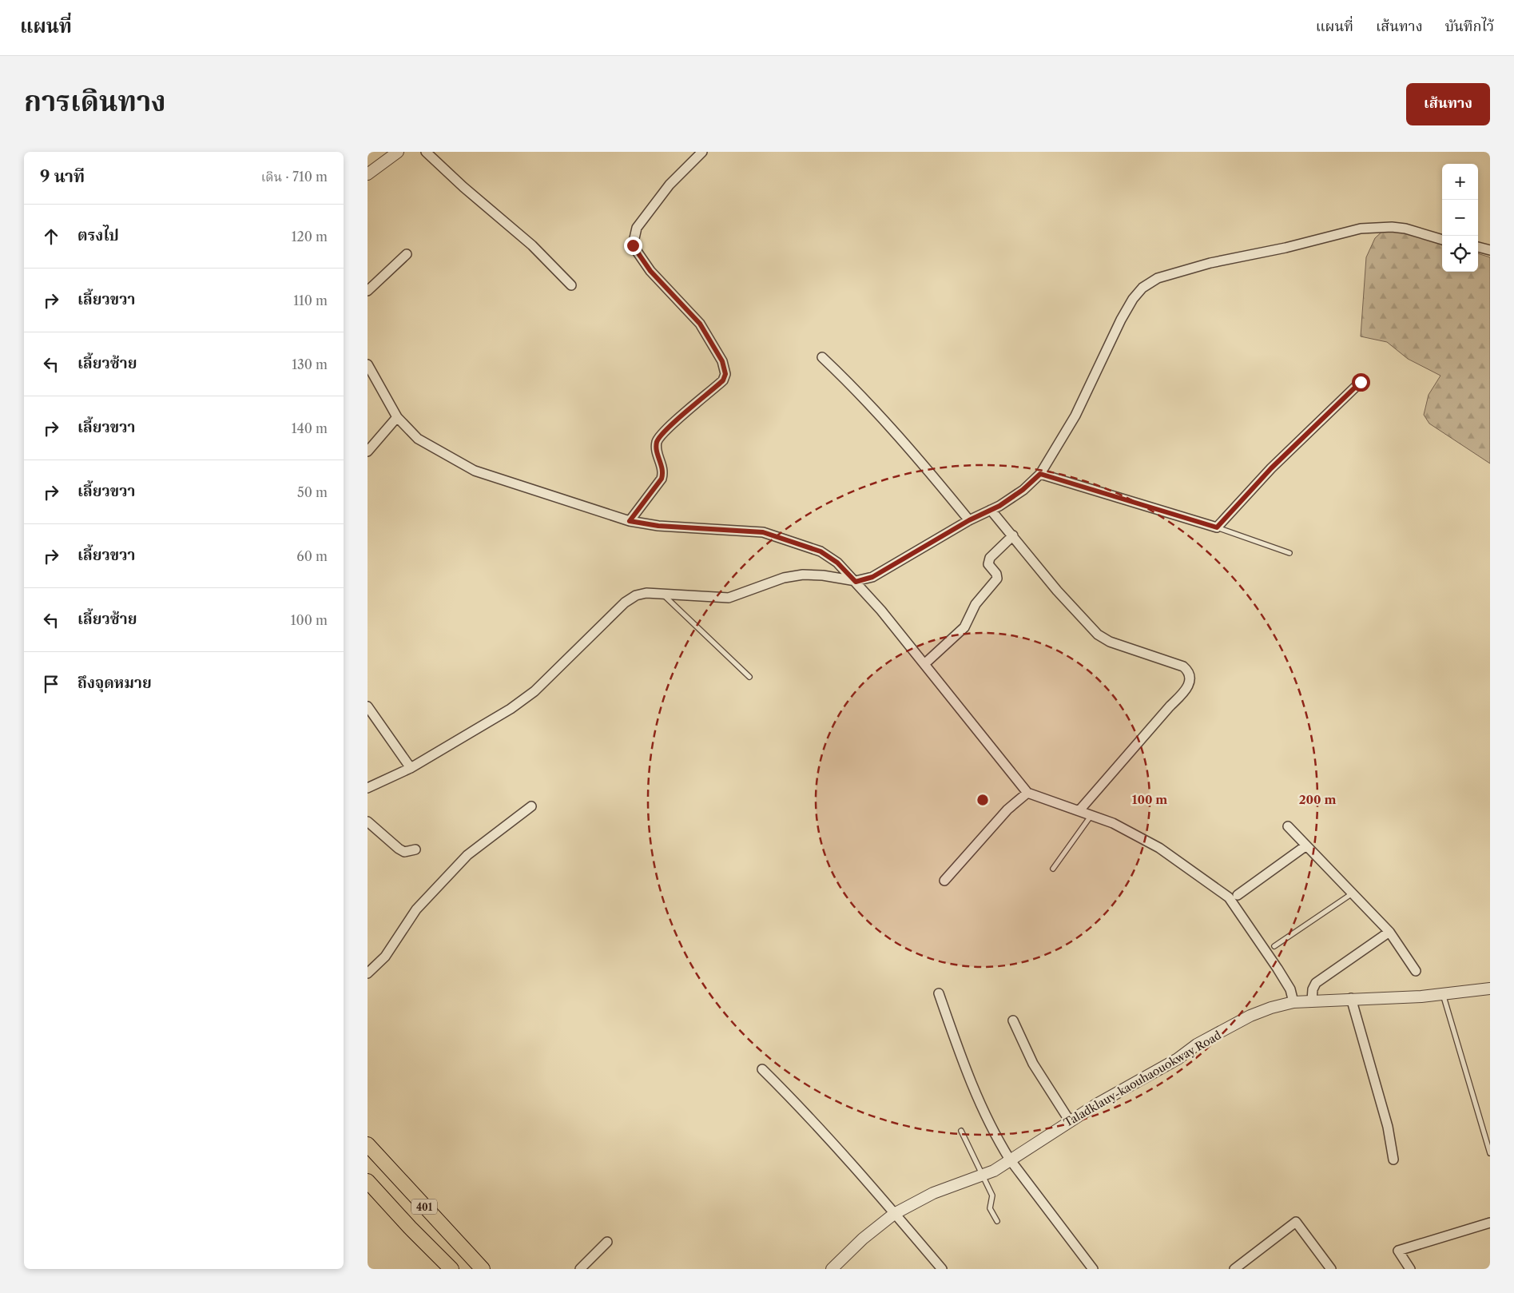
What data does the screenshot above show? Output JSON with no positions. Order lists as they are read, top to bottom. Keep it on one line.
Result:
{"streets":{"main road":["401"],"street":["Taladklauy-kaouhaouokway Road"]},"page":{"header":"แผนที่","nav":["แผนที่","เส้นทาง","บันทึกไว้"],"title":"การเดินทาง","buttons":"เส้นทาง","heading":["9 นาที","เดิน · 710 m"],"map_buttons":["+","−"],"list":[["ตรงไป","120 m"],["เลี้ยวขวา","110 m"],["เลี้ยวซ้าย","130 m"],["เลี้ยวขวา","140 m"],["เลี้ยวขวา","50 m"],["เลี้ยวขวา","60 m"],["เลี้ยวซ้าย","100 m"],"ถึงจุดหมาย"]},"rings":["100 m","200 m"]}
